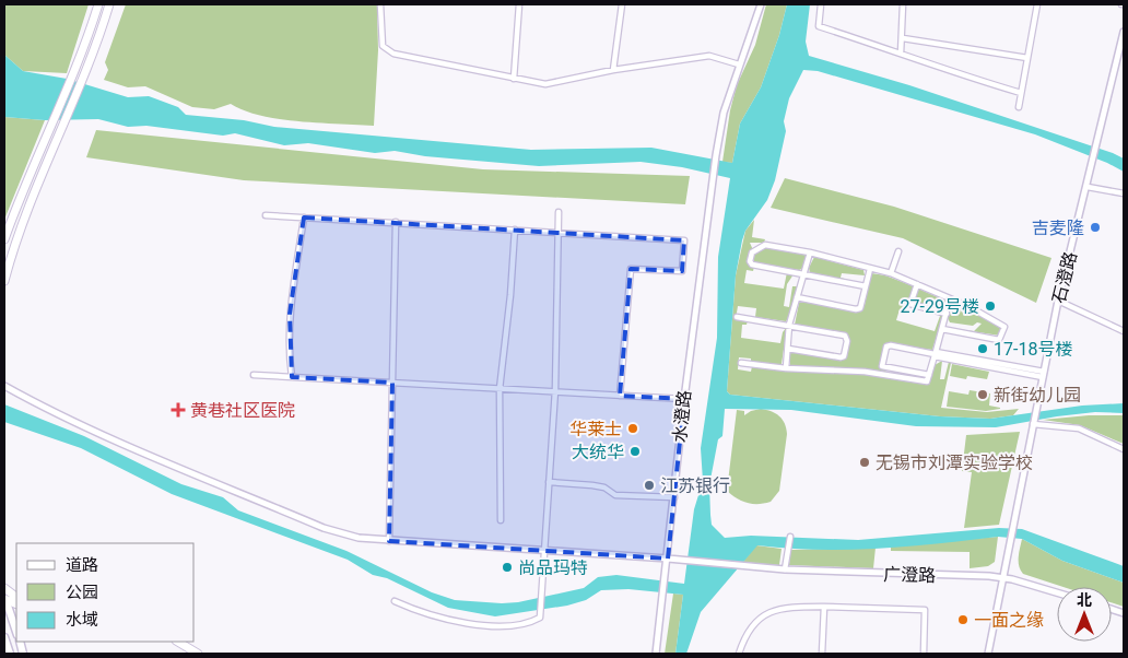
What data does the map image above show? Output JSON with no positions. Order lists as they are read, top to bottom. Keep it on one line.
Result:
{"streets":{"street":["石澄路","水澄路","广澄路"]},"crossings":[["石澄路","广澄路"],["水澄路","广澄路"]],"places":{"other":["吉麦隆","27-29号楼","17-18号楼","新街幼儿园","华莱士","大统华","无锡市刘潭实验学校","江苏银行","尚品玛特","一面之缘"],"health":["黄巷社区医院"]},"legend":["道路","公园","水域"],"north":"top"}
